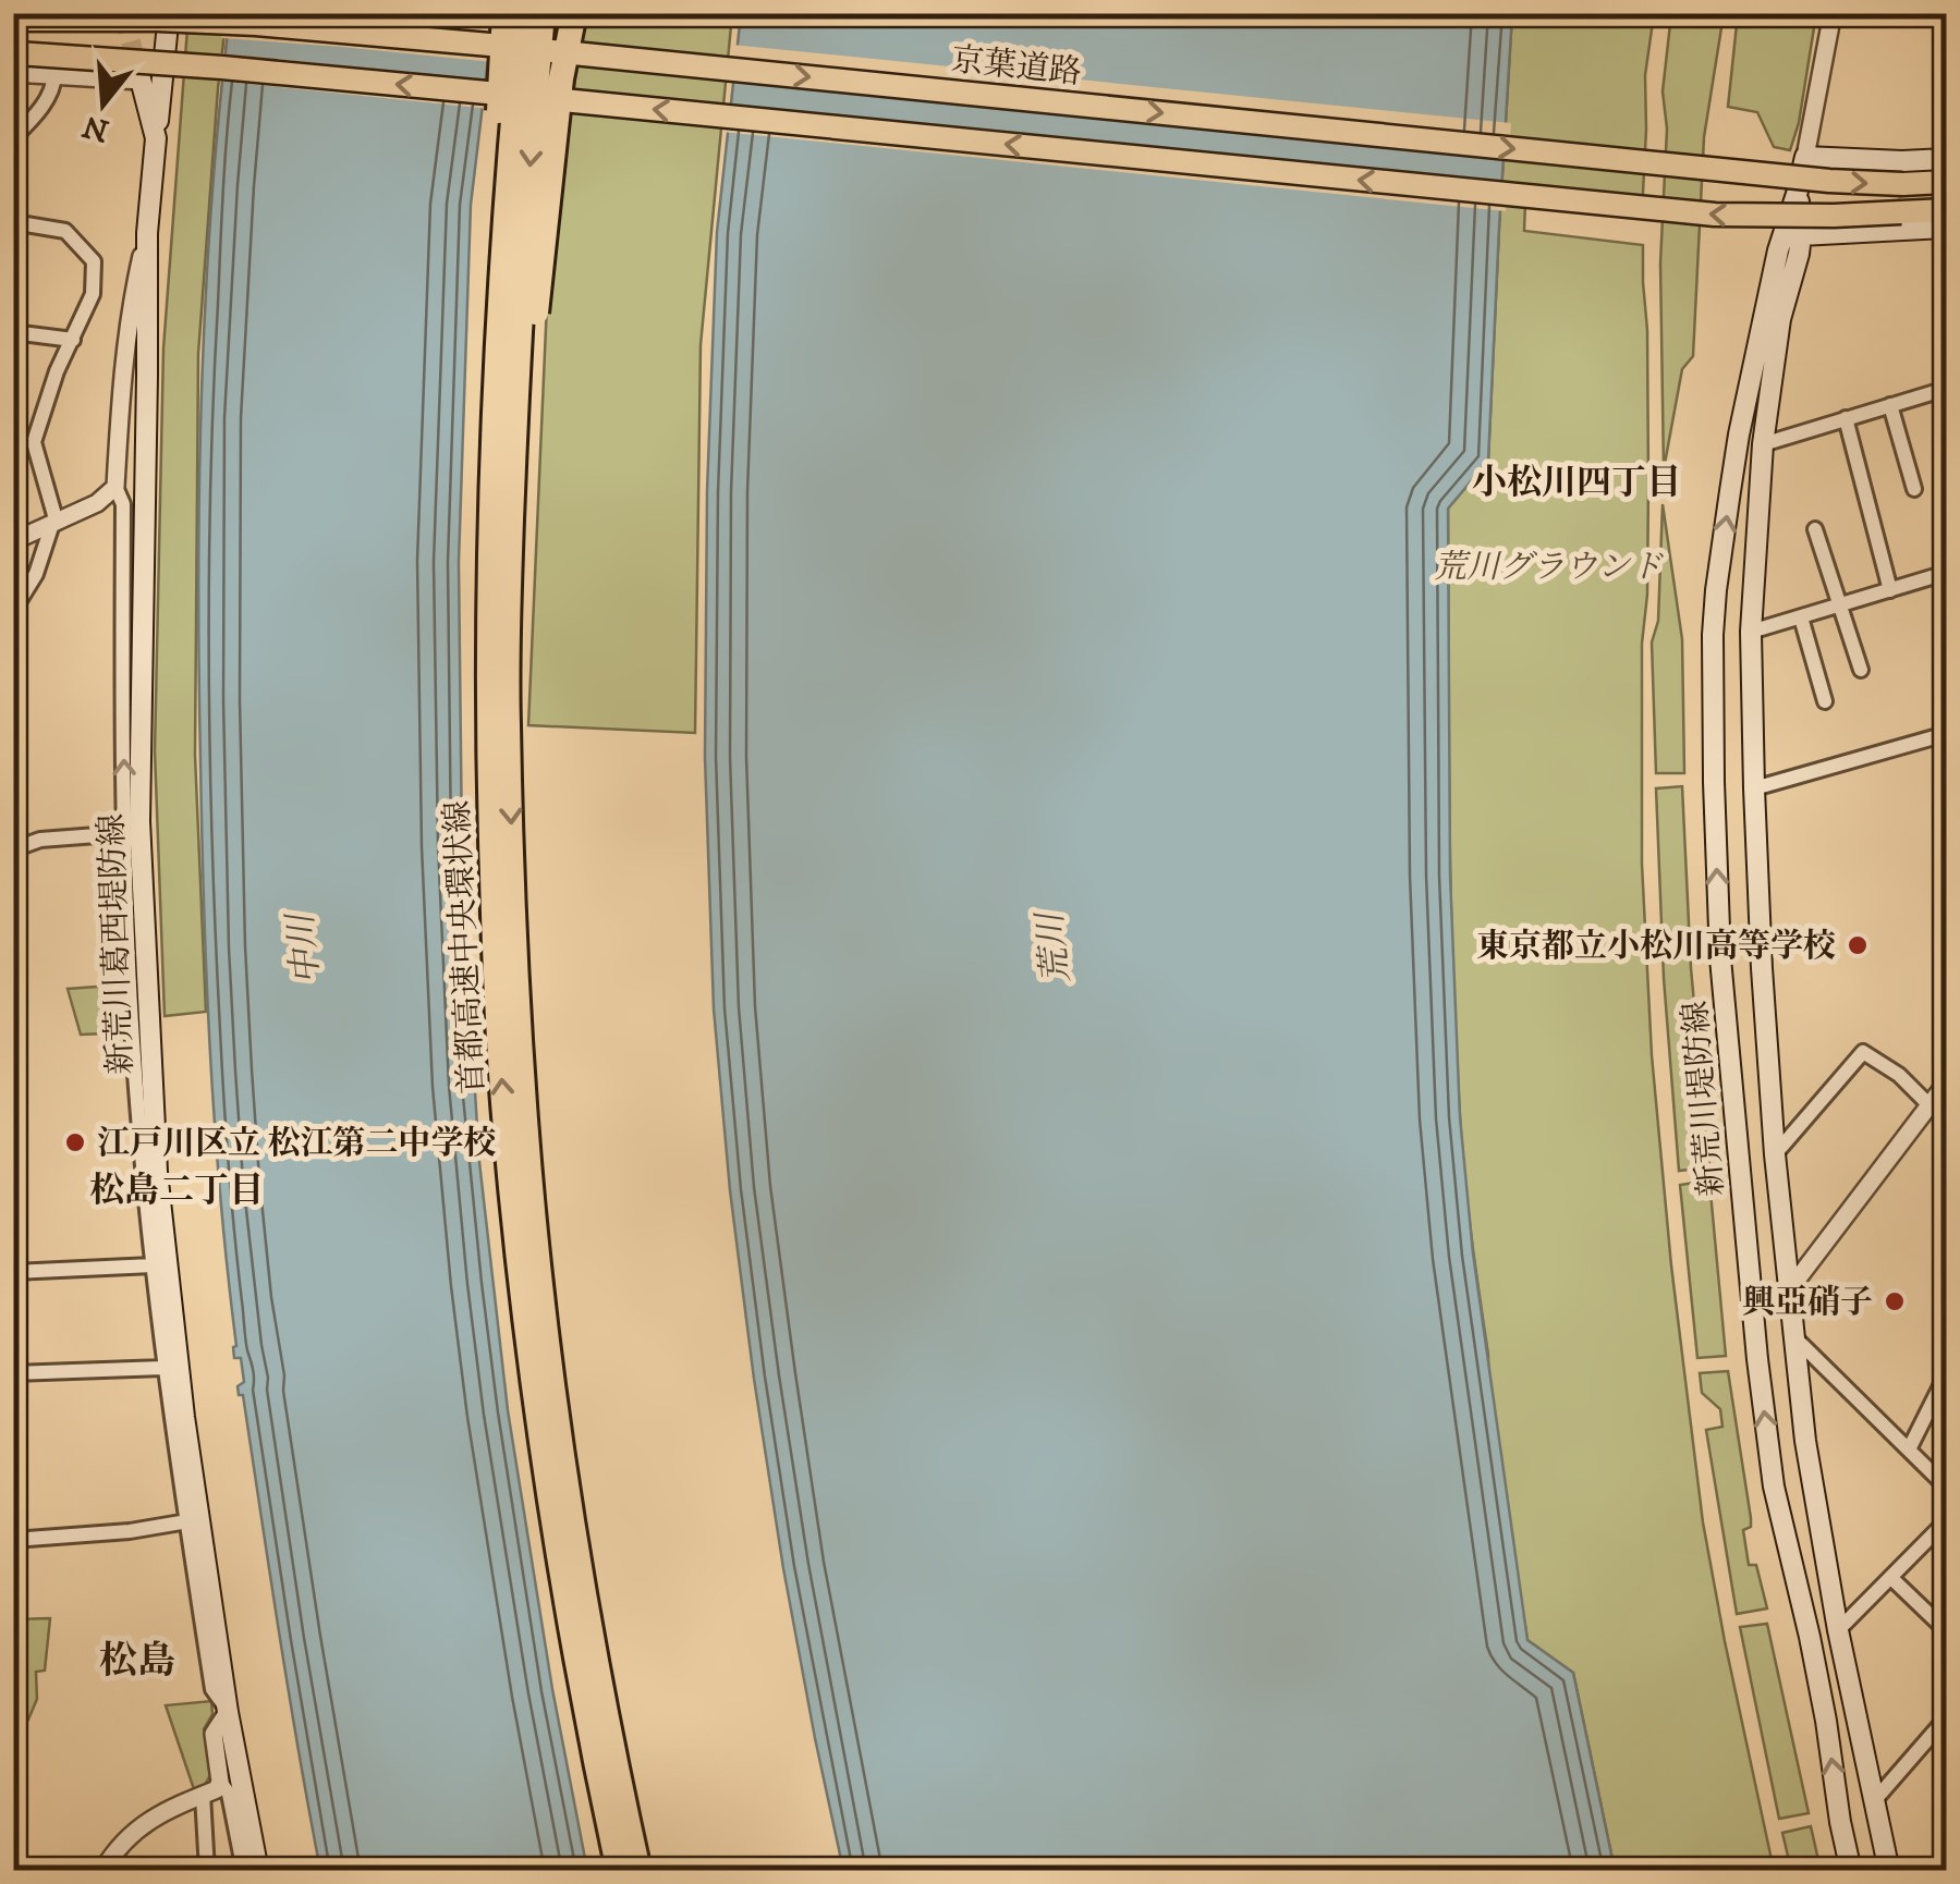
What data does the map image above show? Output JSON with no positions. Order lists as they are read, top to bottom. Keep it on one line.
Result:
{"streets":{"highway":["京葉道路","首都高速中央環状線"],"main road":["新荒川葛西堤防線","新荒川堤防線"]},"one_way":["新荒川堤防線"],"districts":["小松川四丁目","松島二丁目","松島"],"water":["荒川","中川"],"parks":["荒川グラウンド"],"places":["東京都立小松川高等学校","江戸川区立 松江第二中学校","興亞硝子"],"north":"bottom"}
